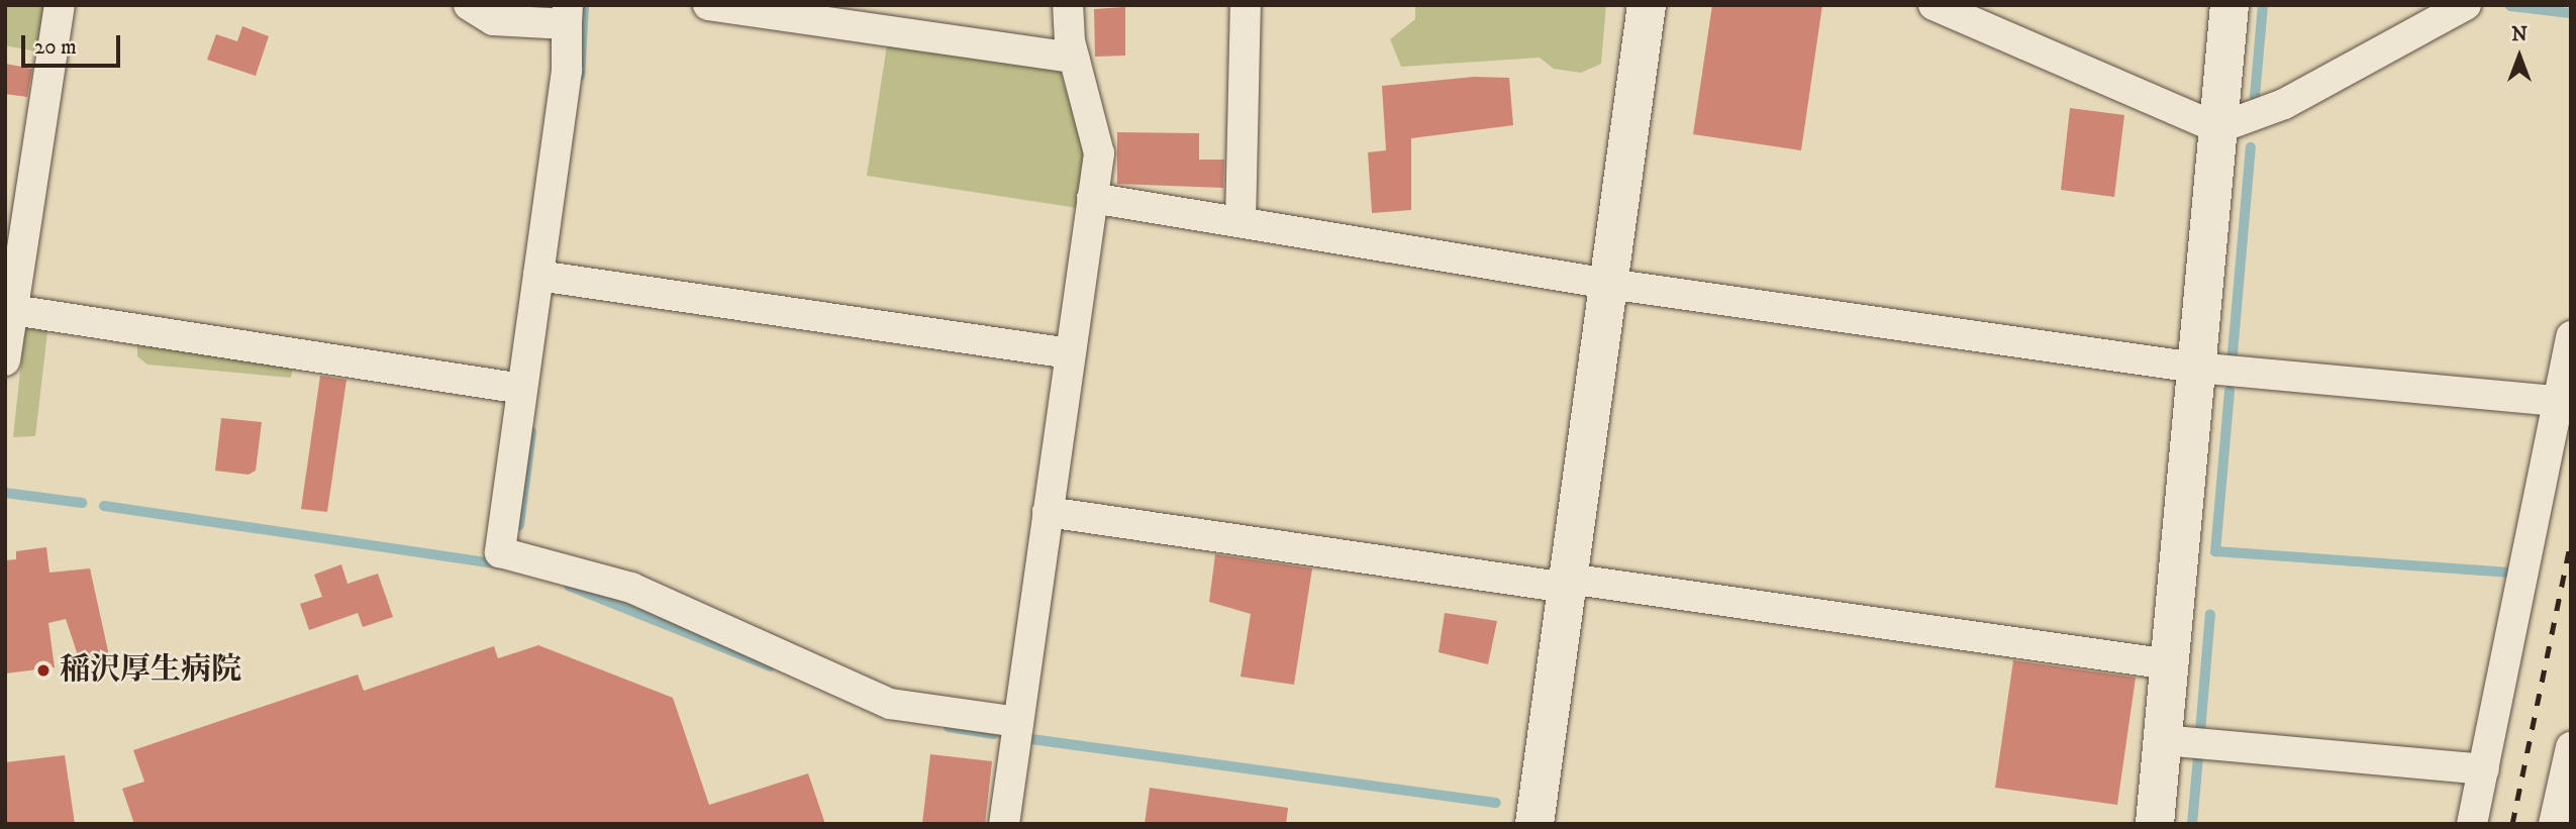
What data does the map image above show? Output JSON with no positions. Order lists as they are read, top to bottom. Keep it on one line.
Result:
{"places":["稲沢厚生病院"],"scale_bar":"20 m","north":"top"}
